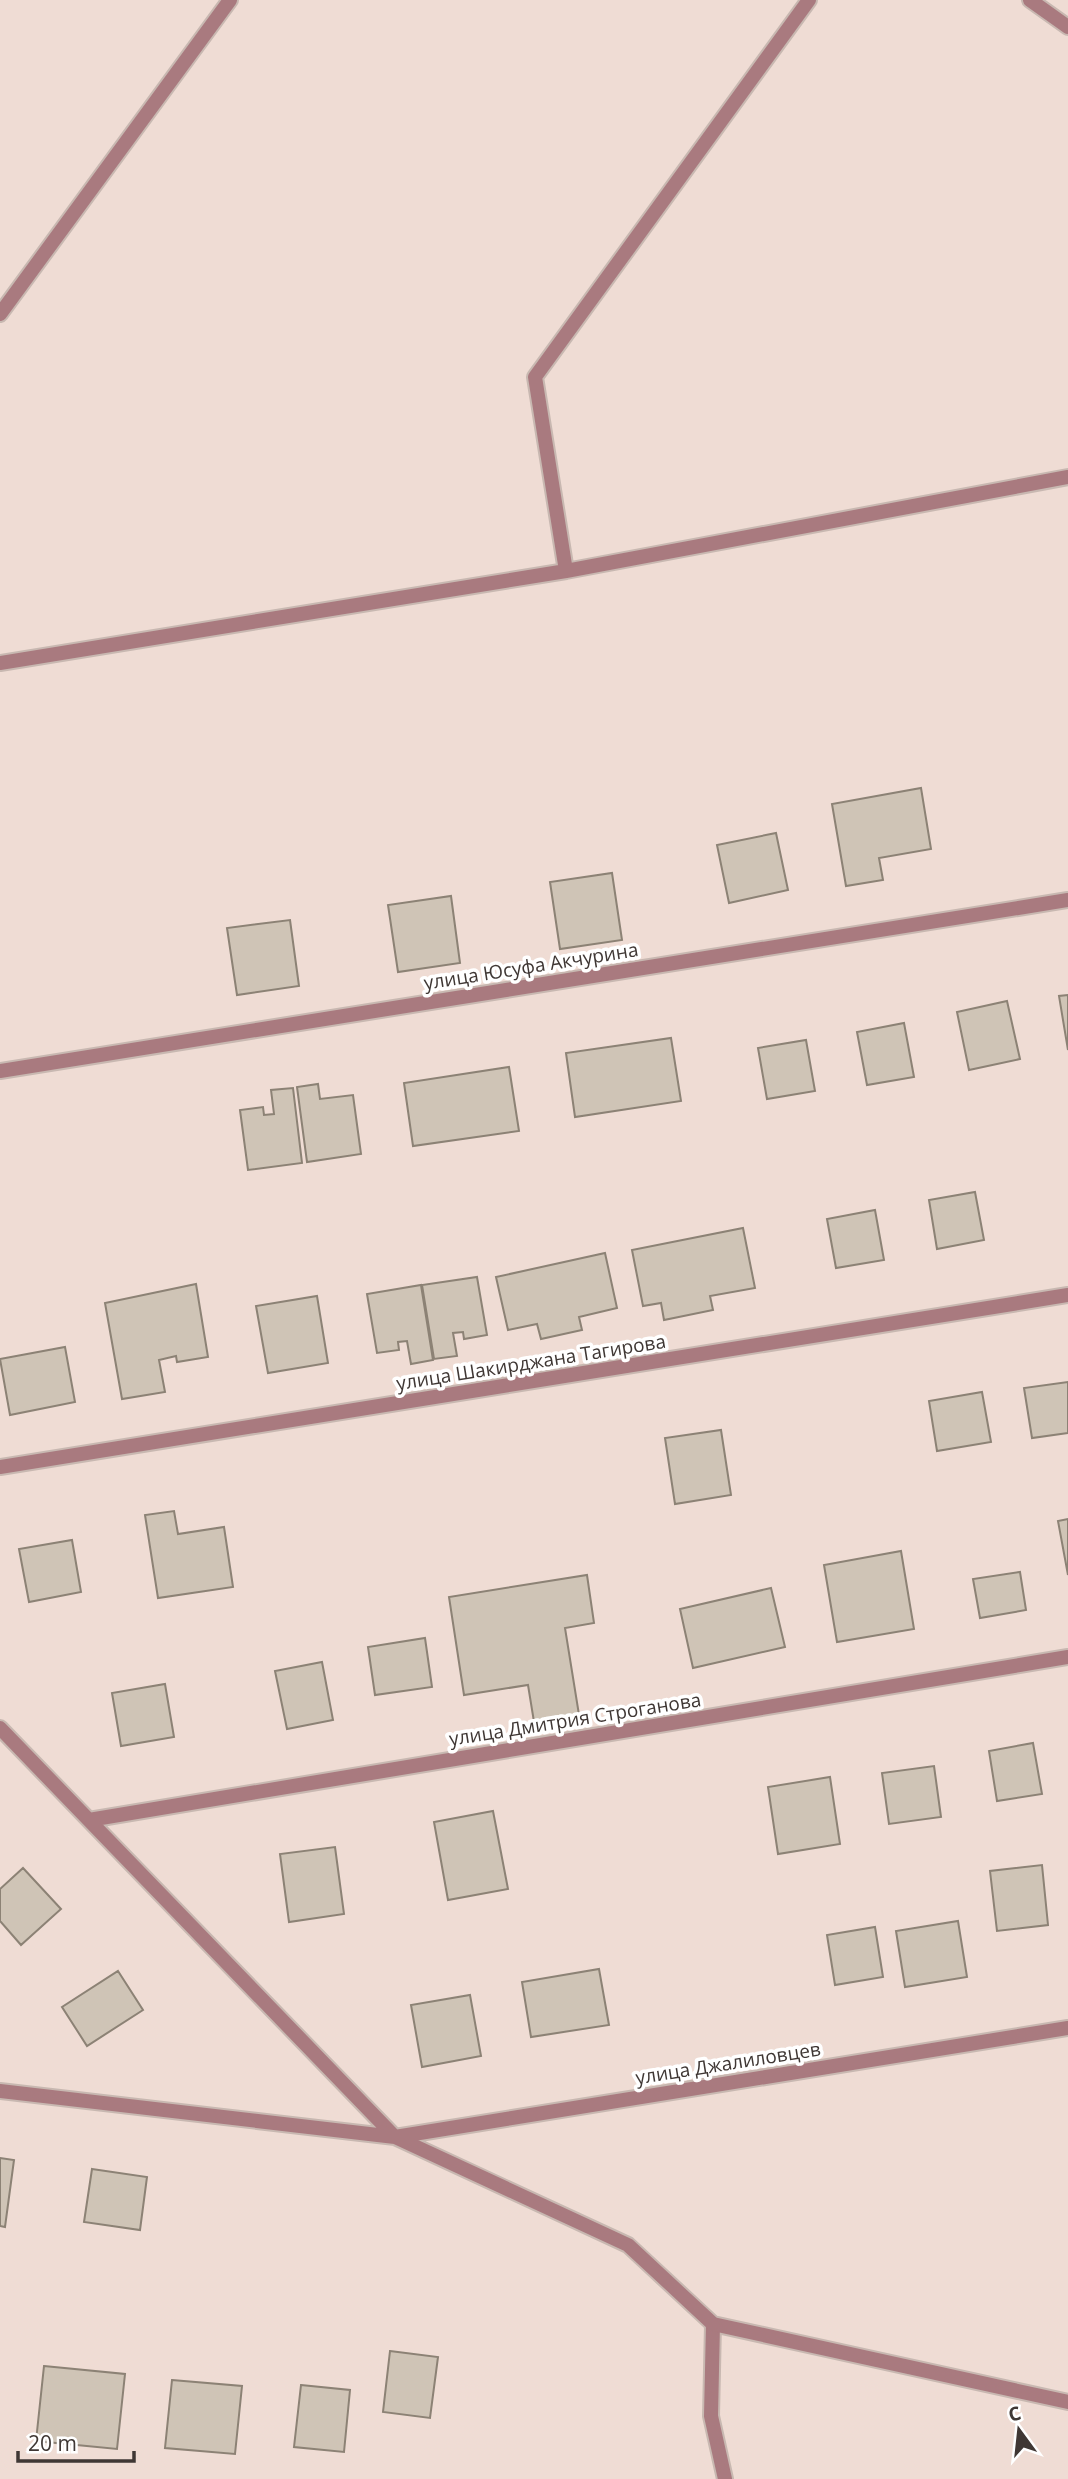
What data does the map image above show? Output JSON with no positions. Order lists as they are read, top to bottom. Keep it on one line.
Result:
{"streets":{"street":["улица Юсуфа Акчурина","улица Шакирджана Тагирова","улица Дмитрия Строганова","улица Джалиловцев"]},"scale_bar":"20 m","north":"top"}
